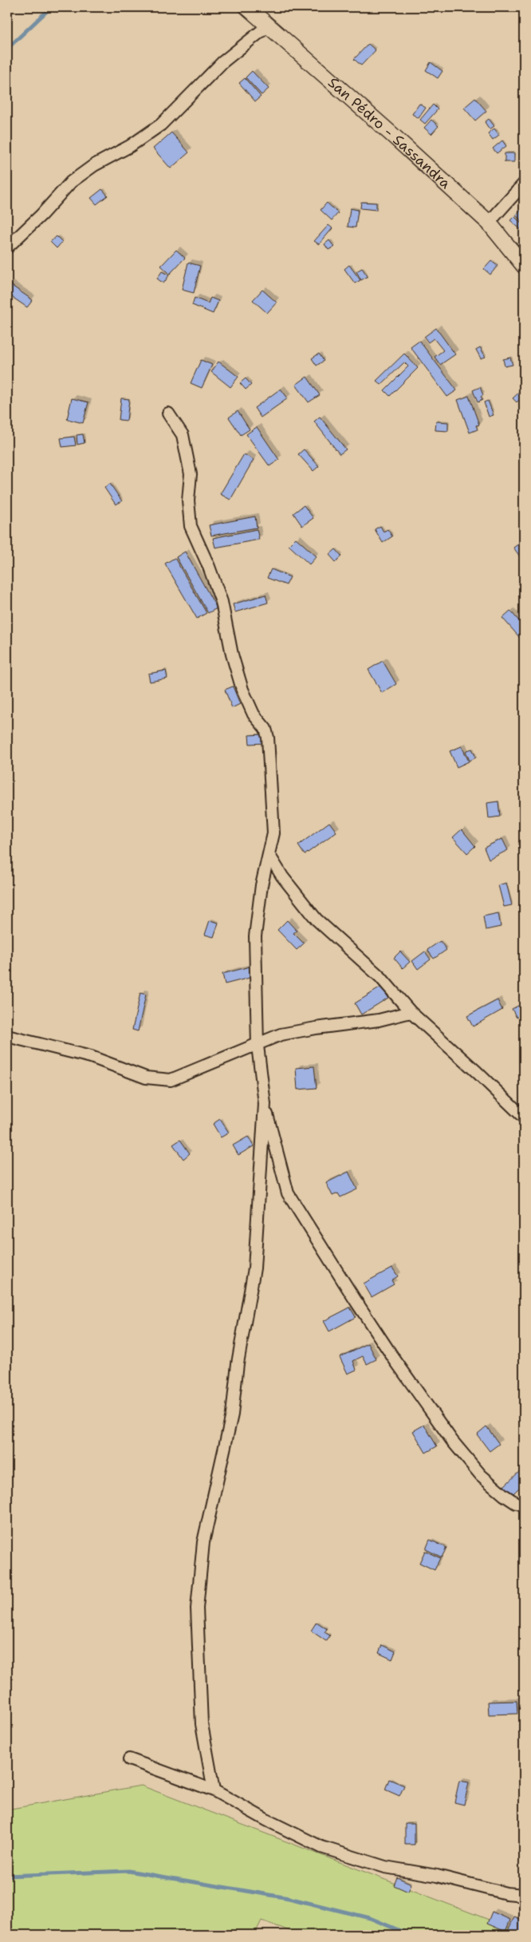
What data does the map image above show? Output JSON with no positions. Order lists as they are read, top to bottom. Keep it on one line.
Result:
{"streets":{"main road":["San Pédro - Sassandra"]}}
